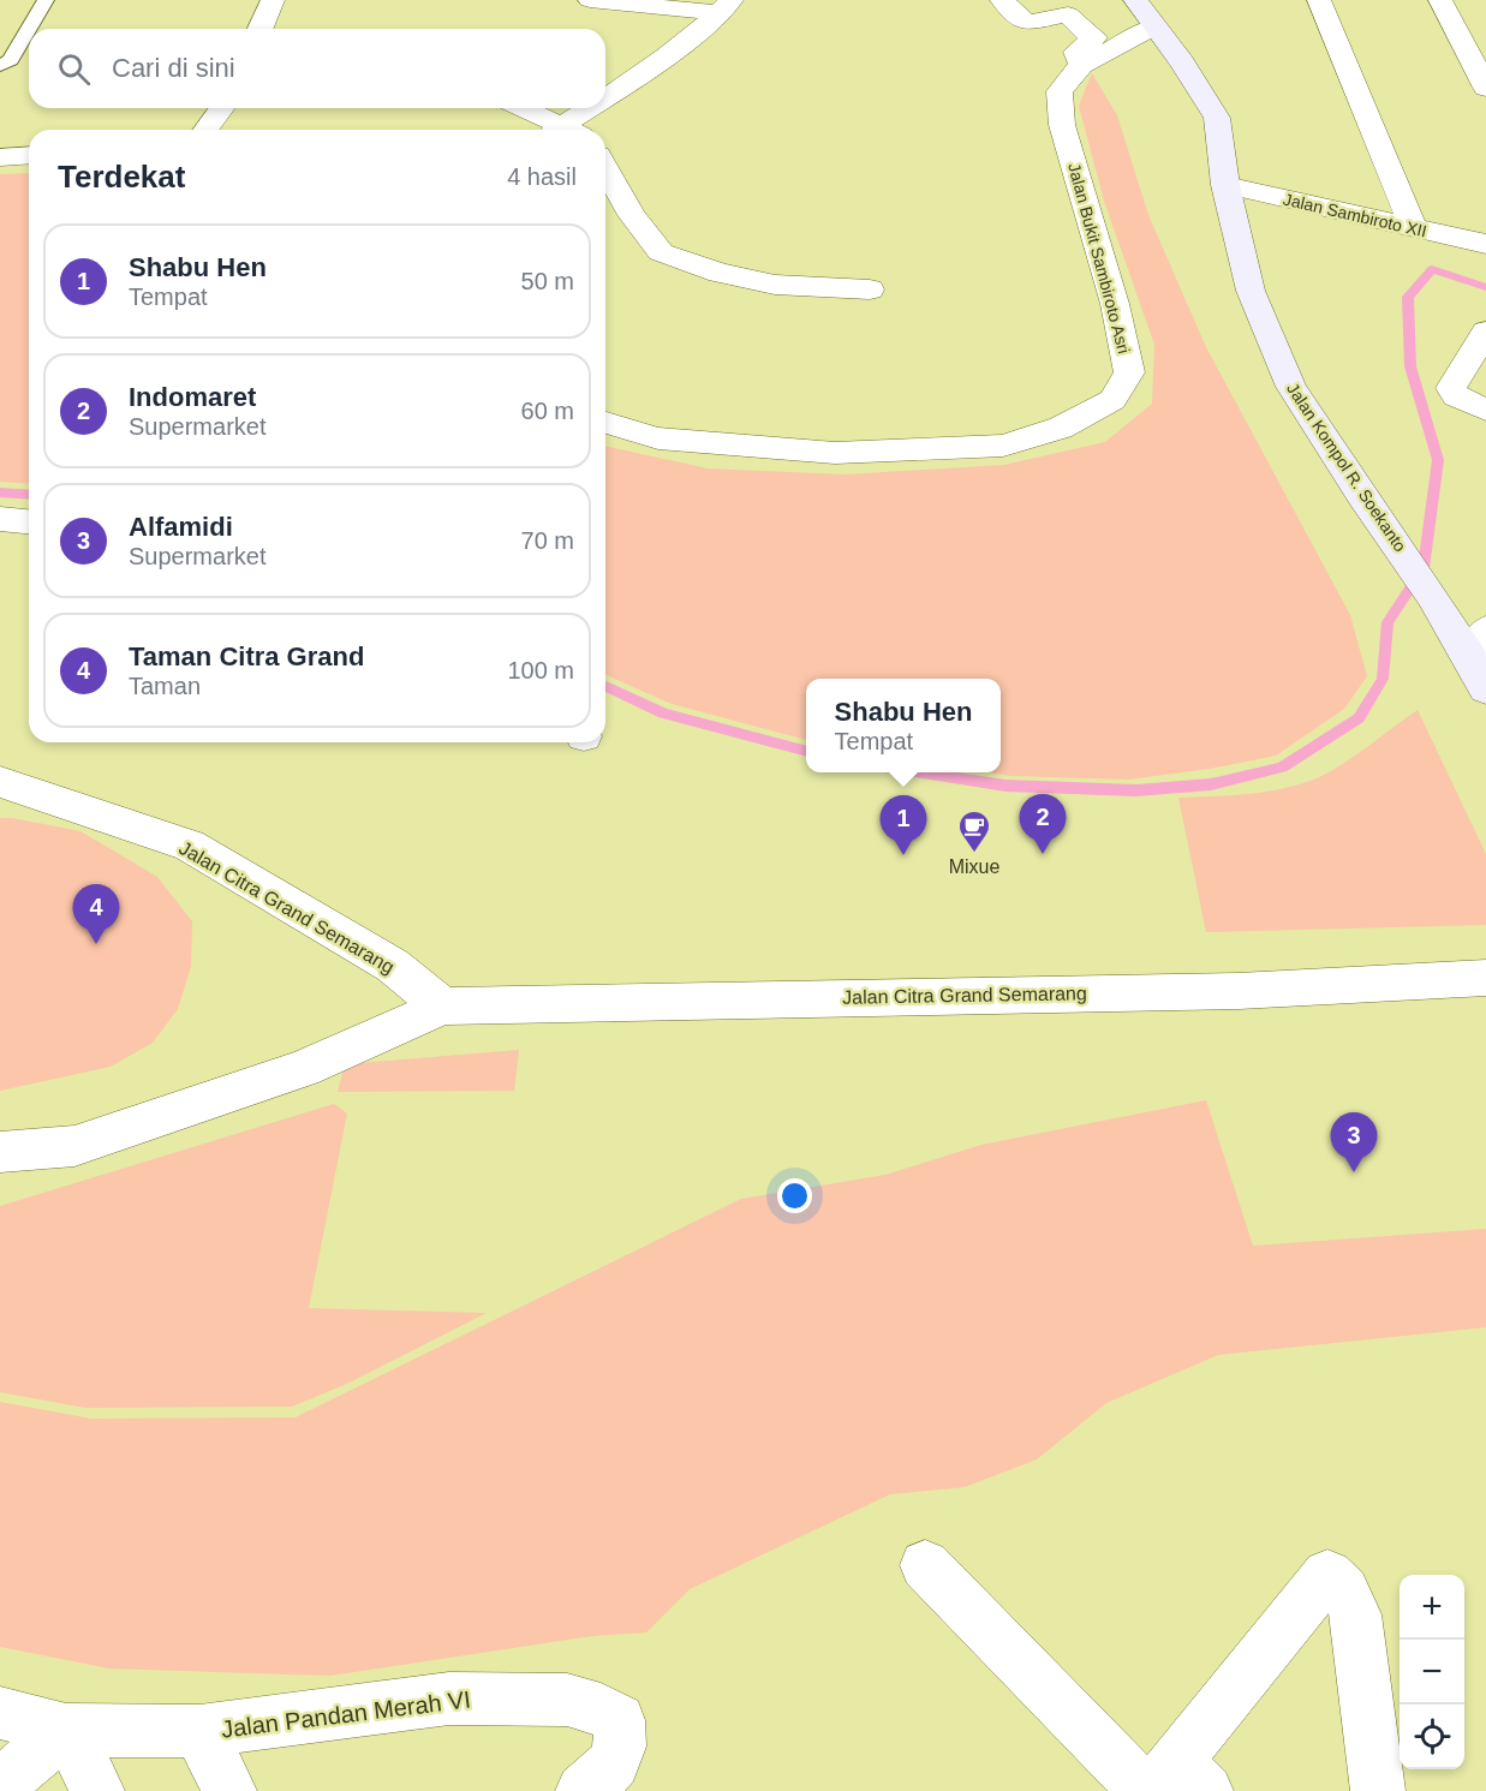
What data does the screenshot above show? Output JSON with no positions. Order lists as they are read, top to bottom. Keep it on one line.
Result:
{"streets":{"main road":["Jalan Kompol R. Soekanto"],"street":["Jalan Sambiroto XII","Jalan Bukit Sambiroto Asri","Jalan Citra Grand Semarang","Jalan Pandan Merah VI"]},"crossings":[["Jalan Sambiroto XII","Jalan Kompol R. Soekanto"],["Jalan Bukit Sambiroto Asri","Jalan Kompol R. Soekanto"]],"places":{"cafe":["Mixue"]},"page":{"search":"Cari di sini","heading":["Terdekat","4 hasil"],"list":[{"mark":"1","name":"Shabu Hen","note":"Tempat","value":"50 m"},{"mark":"2","name":"Indomaret","note":"Supermarket","value":"60 m"},{"mark":"3","name":"Alfamidi","note":"Supermarket","value":"70 m"},{"mark":"4","name":"Taman Citra Grand","note":"Taman","value":"100 m"}],"popup":["Shabu Hen","Tempat"],"pins":["2","1","4","3"],"map_buttons":["+","−"]}}
